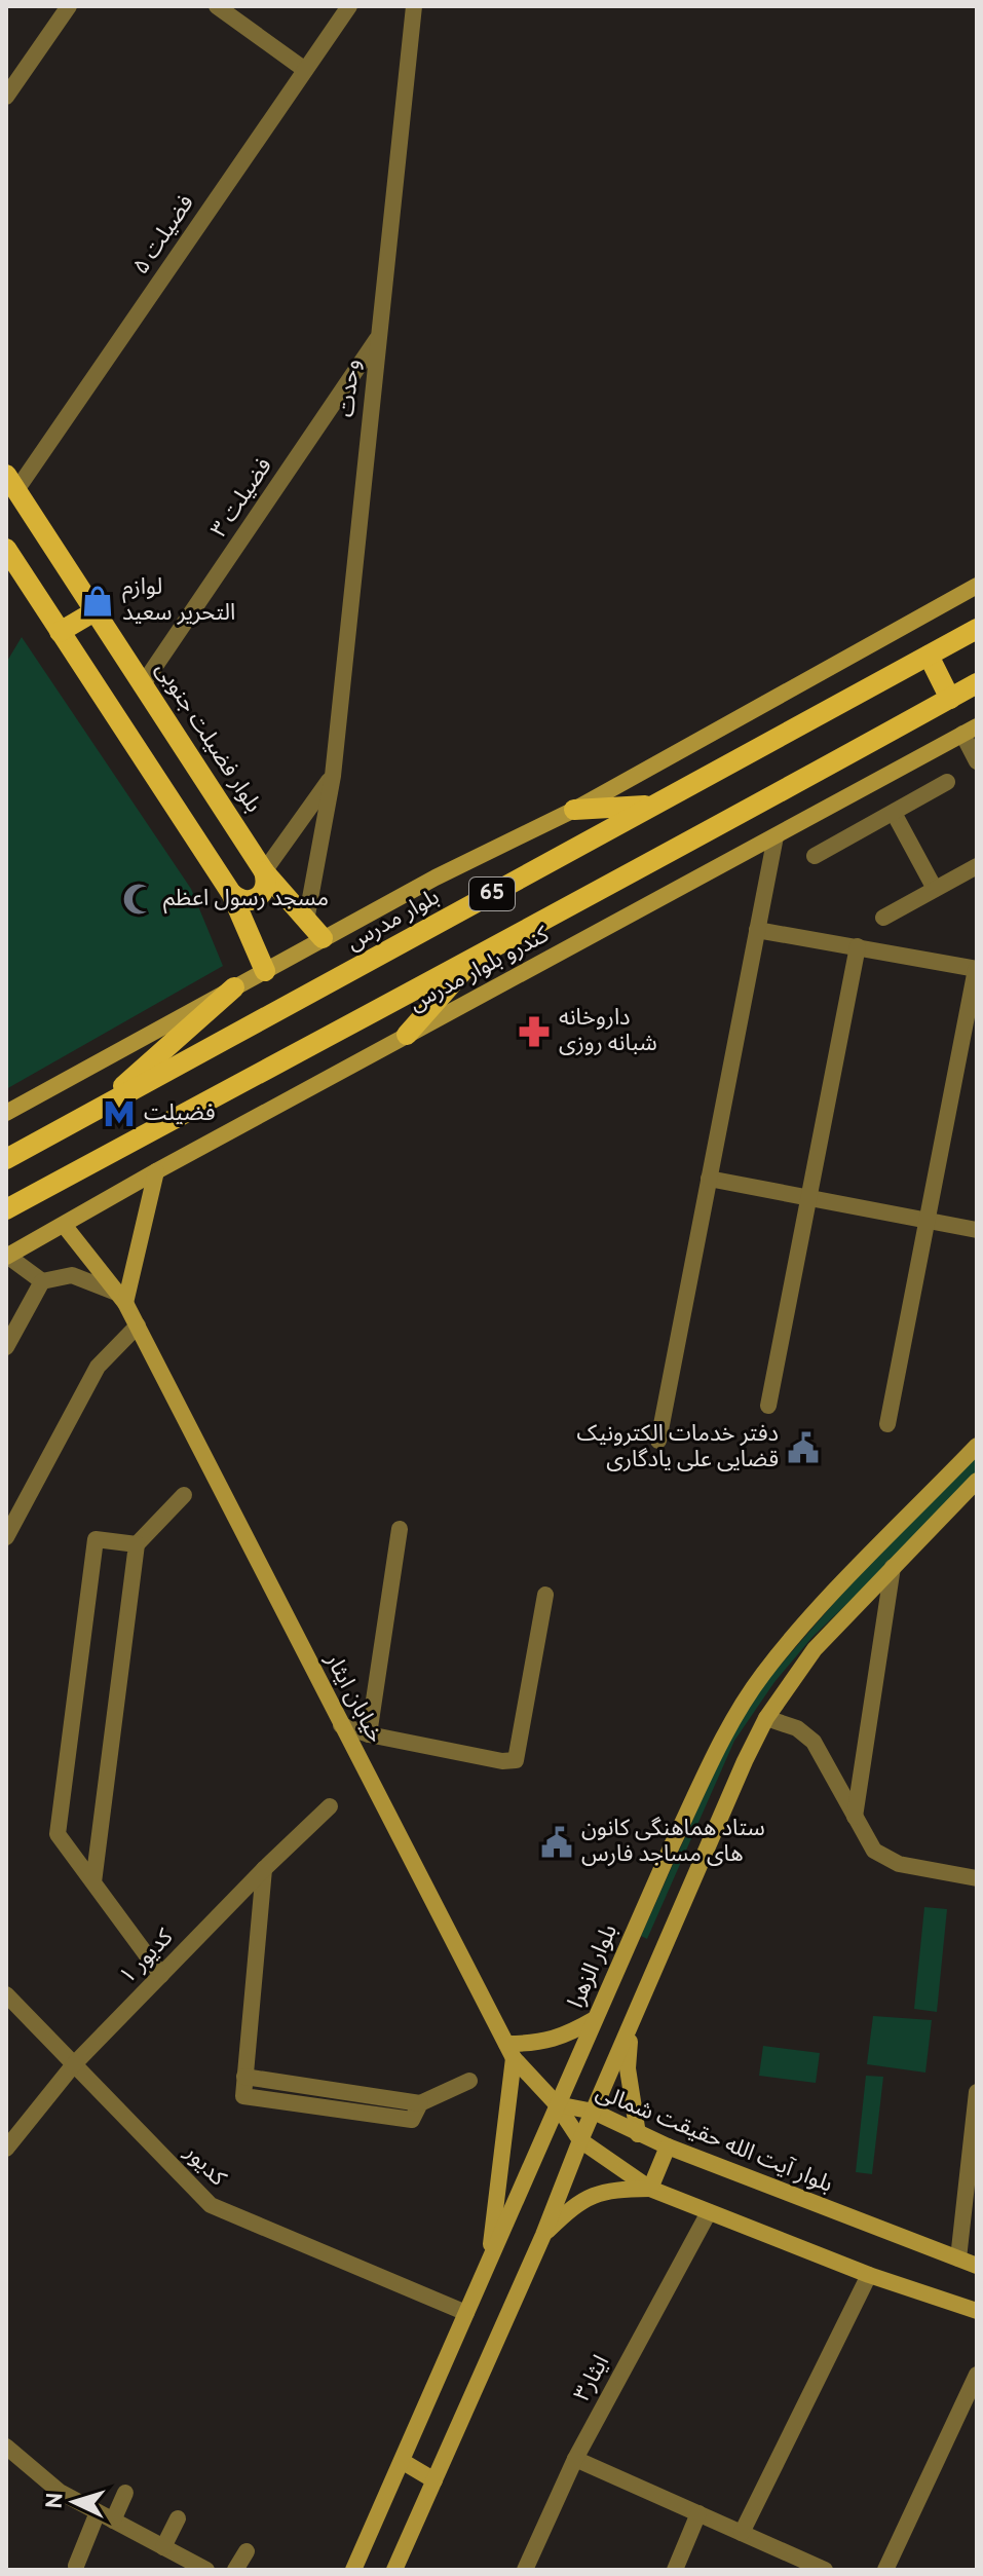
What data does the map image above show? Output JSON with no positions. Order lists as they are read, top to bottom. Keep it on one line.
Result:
{"streets":{"main road":["بلوار فضیلت جنوبی","65","بلوار مدرس","کندرو بلوار مدرس","خیابان ایثار","بلوار الزهرا","بلوار آیت الله حقیقت شمالی"],"street":["فضیلت ۵","وحدت","فضیلت ۳","کدیور ۱","کدیور","ایثار۳"]},"crossings":[["فضیلت ۵","بلوار فضیلت جنوبی"],["وحدت","فضیلت ۳"],["وحدت","بلوار فضیلت جنوبی"],["فضیلت ۳","بلوار فضیلت جنوبی"],["خیابان ایثار","بلوار الزهرا"],["خیابان ایثار","بلوار آیت الله حقیقت شمالی"],["کدیور ۱","کدیور"],["بلوار الزهرا","بلوار آیت الله حقیقت شمالی"],["بلوار الزهرا","کدیور"],["بلوار آیت الله حقیقت شمالی","ایثار۳"]],"places":{"shop":["لوازم التحریر سعید"],"mosque":["مسجد رسول اعظم"],"pharmacy":["داروخانه شبانه روزی"],"metro station":["فضیلت"],"public building":["دفتر خدمات الکترونیک قضایی علی یادگاری","ستاد هماهنگی کانون های مساجد فارس"]},"north":"left"}
